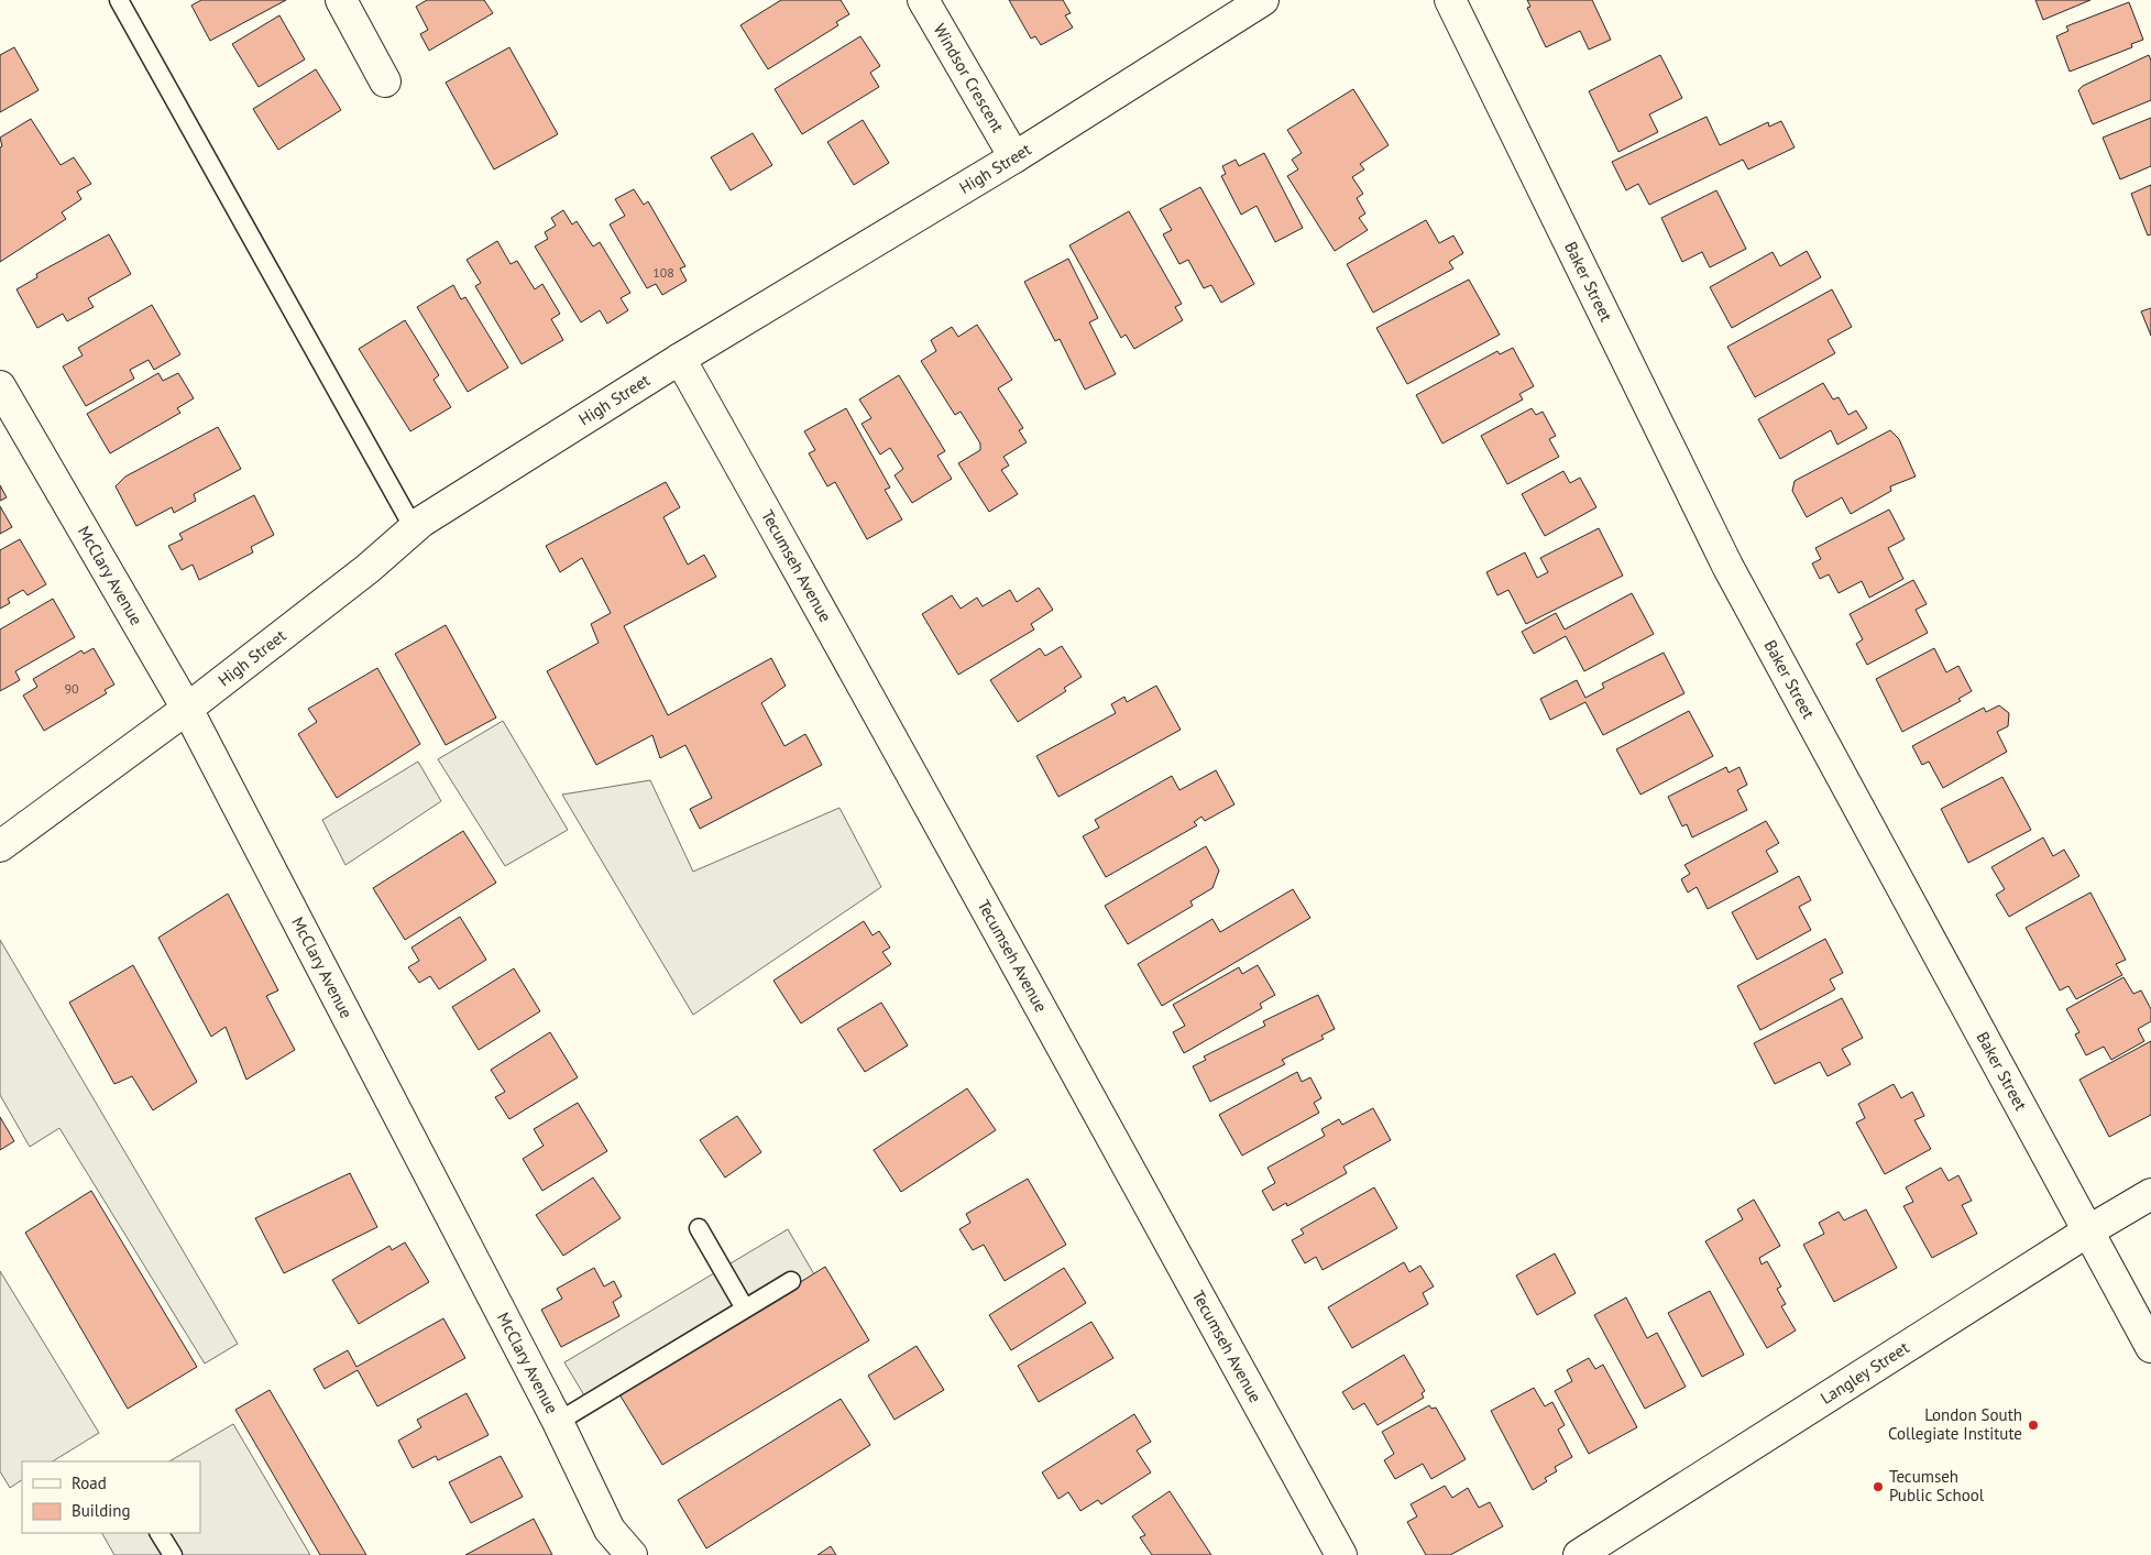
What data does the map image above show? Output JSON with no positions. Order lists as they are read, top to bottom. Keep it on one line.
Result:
{"streets":{"street":["Windsor Crescent","High Street","Baker Street","Tecumseh Avenue","McClary Avenue","Langley Street"]},"crossings":[["Windsor Crescent","High Street"],["High Street","Tecumseh Avenue"],["High Street","McClary Avenue"],["Baker Street","Langley Street"]],"places":["London South Collegiate Institute","Tecumseh Public School"],"house_numbers":["108","90"],"legend":["Road","Building"]}
